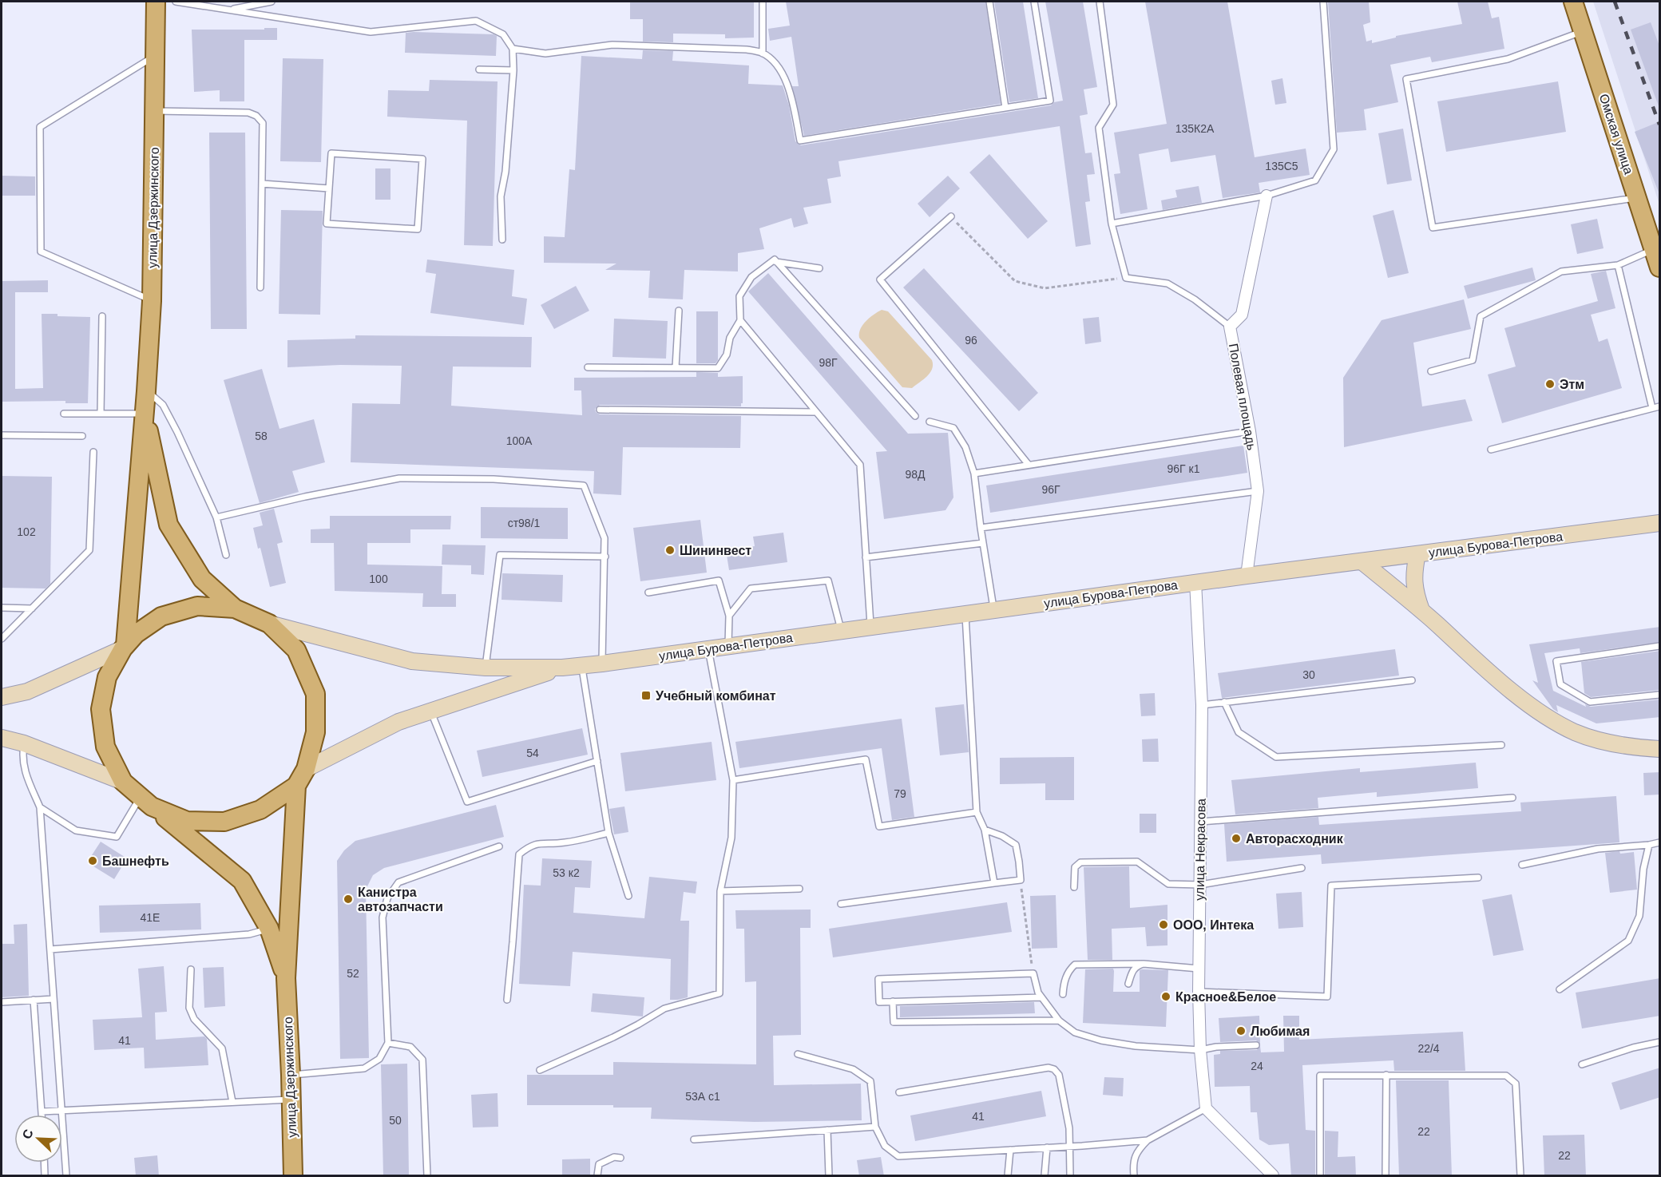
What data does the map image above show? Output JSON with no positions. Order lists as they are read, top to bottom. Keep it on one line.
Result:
{"streets":{"main road":["Омская улица","улица Дзержинского","улица Бурова-Петрова"],"street":["Полевая площадь","улица Некрасова"]},"crossings":[["Полевая площадь","улица Бурова-Петрова"],["улица Бурова-Петрова","улица Некрасова"]],"places":{"other":["Этм","Шининвест","Авторасходник","Башнефть","Канистра автозапчасти","ООО, Интека","Красное&Белое","Любимая"],"transit":["Учебный комбинат"]},"house_numbers":["135К2А","135C5","96","98Г","58","100А","96Г к1","98Д","96Г","ст98/1","102","100","30","54","79","53 к2","41Е","52","41","22/4","24","53А с1","41","50","22","22"],"north":"top left"}
